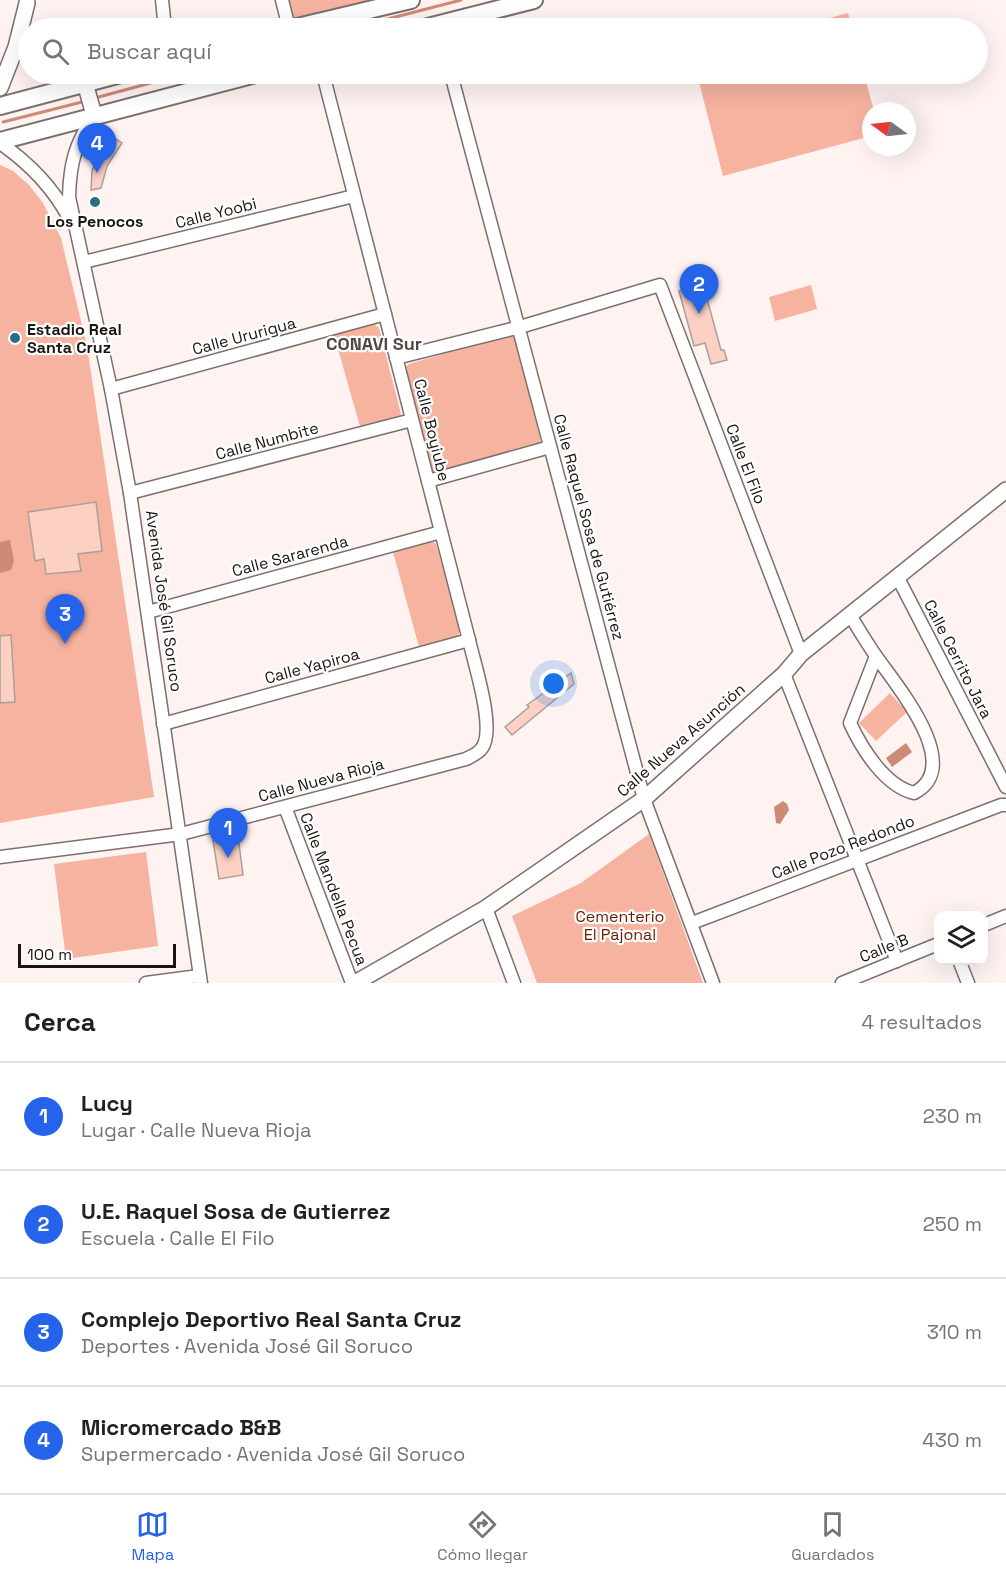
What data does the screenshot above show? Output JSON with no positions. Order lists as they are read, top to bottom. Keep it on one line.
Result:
{"streets":{"street":["Calle Yoobi","Calle Ururigua","Calle Boyiube","Calle Numbite","Calle El Filo","Calle Raquel Sosa de Gutiérrez","Calle Sararenda","Avenida José Gil Soruco","Calle Cerrito Jara","Calle Yapiroa","Calle Nueva Asunción","Calle Nueva Rioja","Calle Pozo Redondo","Calle Mandella Pecua","Calle B"]},"crossings":[["Calle Yoobi","Calle Boyiube"],["Calle Yoobi","Avenida José Gil Soruco"],["Calle Ururigua","Calle Boyiube"],["Calle Ururigua","Avenida José Gil Soruco"],["Calle Boyiube","Calle Numbite"],["Calle Boyiube","Calle Sararenda"],["Calle Boyiube","Calle Yapiroa"],["Calle Boyiube","Calle Nueva Rioja"],["Calle Numbite","Avenida José Gil Soruco"],["Calle El Filo","Calle Raquel Sosa de Gutiérrez"],["Calle El Filo","Calle Nueva Asunción"],["Calle Raquel Sosa de Gutiérrez","Calle Nueva Asunción"],["Calle Raquel Sosa de Gutiérrez","Calle Pozo Redondo"],["Calle Sararenda","Avenida José Gil Soruco"],["Avenida José Gil Soruco","Calle Yapiroa"],["Avenida José Gil Soruco","Calle Nueva Rioja"],["Calle Cerrito Jara","Calle Nueva Asunción"],["Calle Nueva Asunción","Calle Mandella Pecua"],["Calle Nueva Rioja","Calle Mandella Pecua"]],"districts":["CONAVI Sur"],"parks":["Cementerio El Pajonal"],"places":["Los Penocos","Estadio Real Santa Cruz"],"scale_bar":"100 m","north":"left","page":{"search":"Buscar aquí","pins":["4","2","3","1"],"scale":"100 m","heading":["Cerca","4 resultados"],"list":[{"mark":"1","name":"Lucy","note":"Lugar · Calle Nueva Rioja","value":"230 m"},{"mark":"2","name":"U.E. Raquel Sosa de Gutierrez","note":"Escuela · Calle El Filo","value":"250 m"},{"mark":"3","name":"Complejo Deportivo Real Santa Cruz","note":"Deportes · Avenida José Gil Soruco","value":"310 m"},{"mark":"4","name":"Micromercado B&B","note":"Supermercado · Avenida José Gil Soruco","value":"430 m"}],"nav":["Mapa","Cómo llegar","Guardados"]}}
